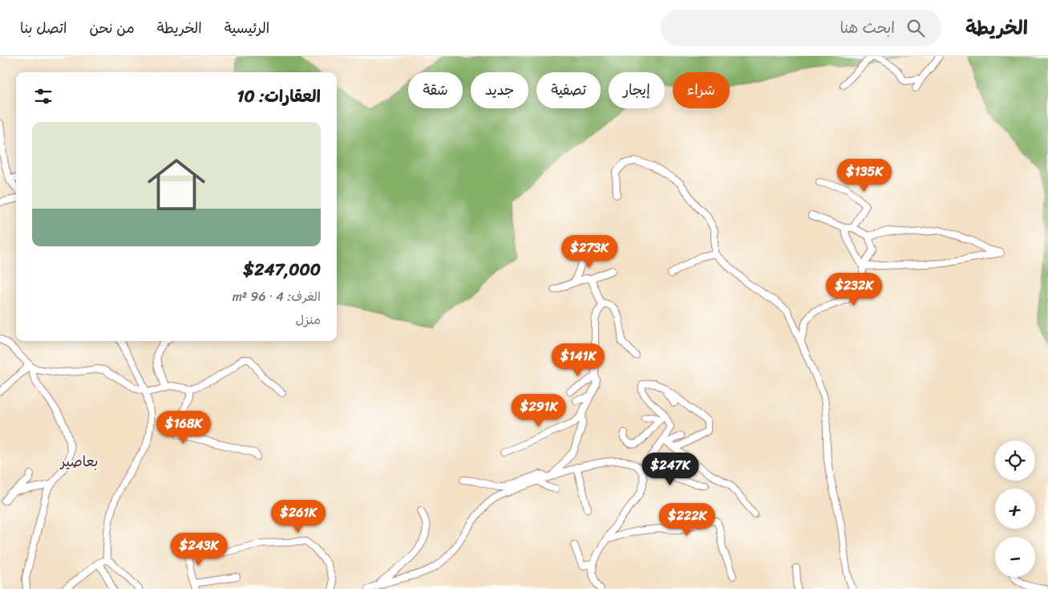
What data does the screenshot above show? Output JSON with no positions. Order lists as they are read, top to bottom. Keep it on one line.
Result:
{"districts":["بعاصير"],"page":{"header":"الخريطة","search":"ابحث هنا","nav":["الرئيسية","الخريطة","من نحن","اتصل بنا"],"chip":["شراء","إيجار","تصفية","جديد","شقة"],"heading":"العقارات: 10","list":[{"name":"$247,000","note":"الغرف: 4 · 96 m² · منزل"}],"price":["$135K","$273K","$232K","$141K","$291K","$168K","$247K","$261K","$222K","$243K"],"map_buttons":["+","−"]}}
